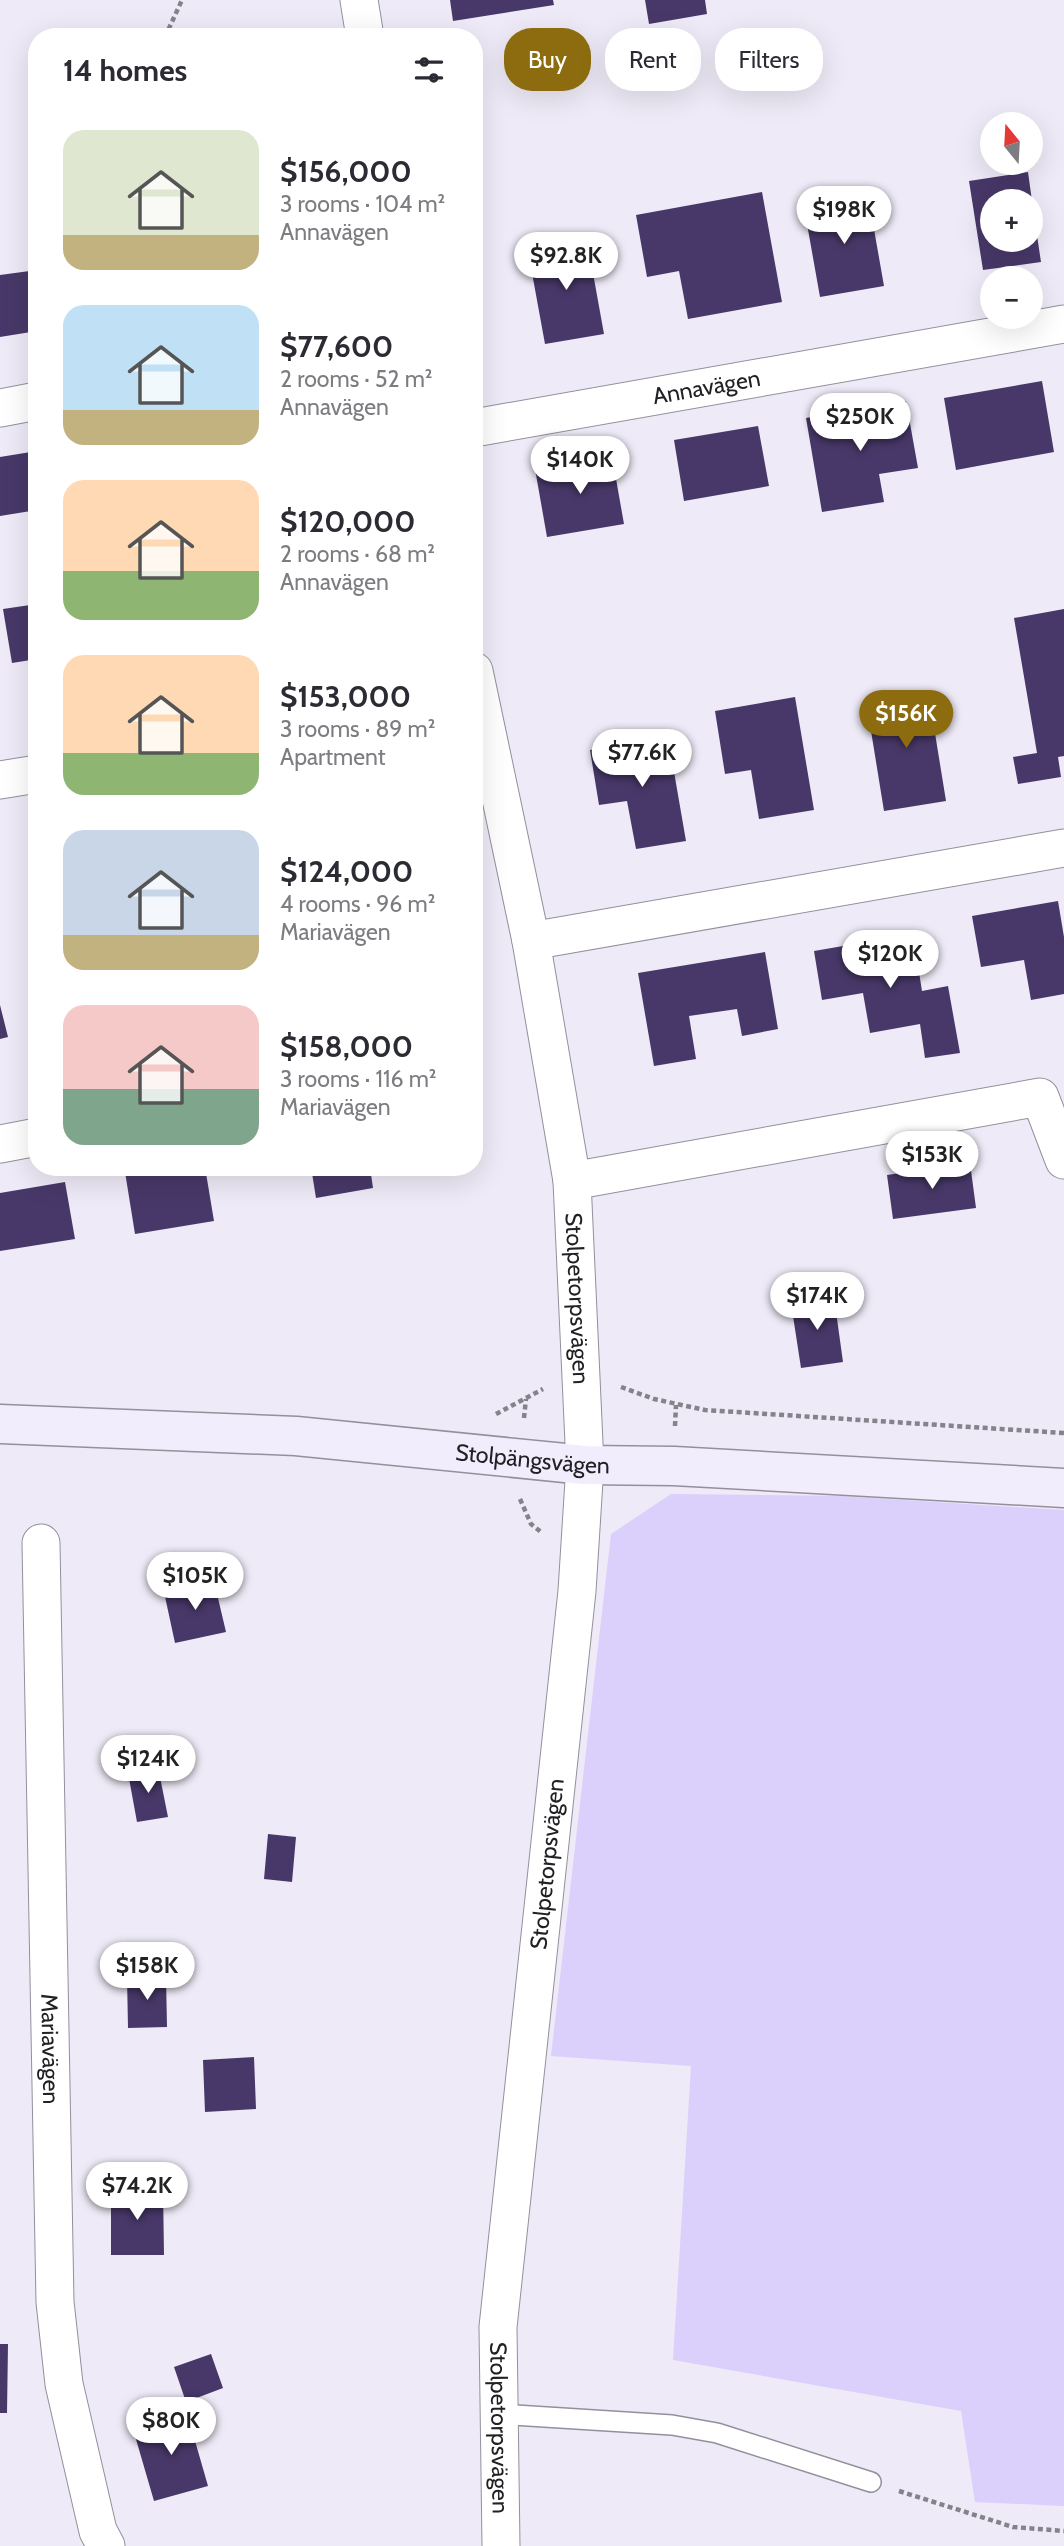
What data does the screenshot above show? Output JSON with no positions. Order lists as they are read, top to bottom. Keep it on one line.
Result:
{"streets":{"main road":["Stolpängsvägen"],"street":["Annavägen","Stolpetorpsvägen","Mariavägen"]},"crossings":[["Stolpetorpsvägen","Stolpängsvägen"]],"north":"top","page":{"chip":["Buy","Rent","Filters"],"heading":"14 homes","map_buttons":["+","−"],"list":[{"name":"$156,000","note":"3 rooms · 104 m² · Annavägen"},{"name":"$77,600","note":"2 rooms · 52 m² · Annavägen"},{"name":"$120,000","note":"2 rooms · 68 m² · Annavägen"},{"name":"$153,000","note":"3 rooms · 89 m² · Apartment"},{"name":"$124,000","note":"4 rooms · 96 m² · Mariavägen"},{"name":"$158,000","note":"3 rooms · 116 m² · Mariavägen"}],"price":["$198K","$92.8K","$250K","$140K","$156K","$77.6K","$120K","$153K","$174K","$105K","$124K","$158K","$74.2K","$80K"]}}
